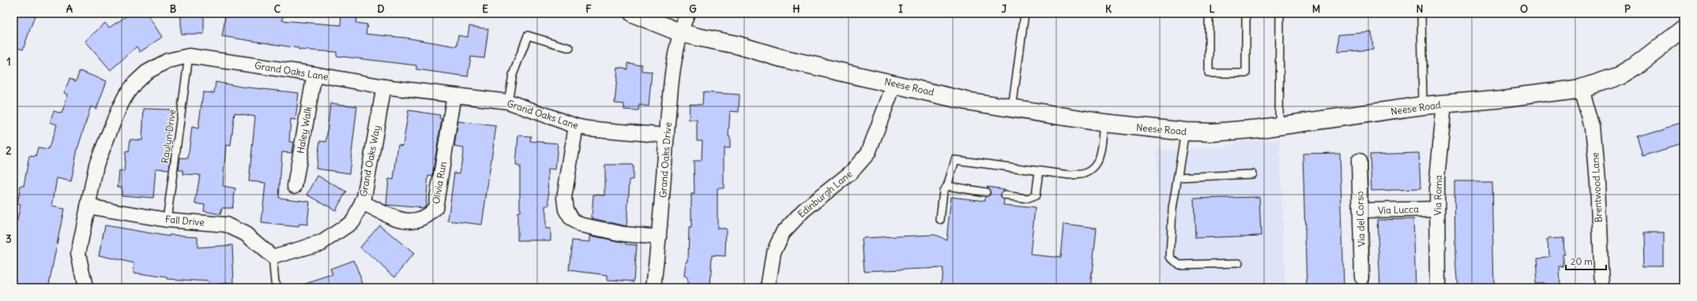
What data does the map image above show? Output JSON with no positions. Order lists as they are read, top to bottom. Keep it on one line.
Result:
{"streets":{"street":["Grand Oaks Lane","Neese Road","Haley Walk","Grand Oaks Drive","Grand Oaks Way","Olivia Run","Brentwood Lane","Edinburgh Lane","Via Roma","Via Lucca","Via del Corso","Fall Drive"],"lane":["Raylyn Drive"]},"crossings":[["Grand Oaks Lane","Haley Walk"],["Grand Oaks Lane","Raylyn Drive"],["Grand Oaks Lane","Grand Oaks Drive"],["Grand Oaks Lane","Grand Oaks Way"],["Grand Oaks Lane","Olivia Run"],["Grand Oaks Lane","Fall Drive"],["Neese Road","Grand Oaks Drive"],["Neese Road","Brentwood Lane"],["Neese Road","Edinburgh Lane"],["Neese Road","Via Roma"],["Raylyn Drive","Fall Drive"],["Grand Oaks Way","Olivia Run"],["Grand Oaks Way","Fall Drive"],["Via Roma","Via Lucca"],["Via Lucca","Via del Corso"]],"scale_bar":"20 m","grid":{"columns":["A","B","C","D","E","F","G","H","I","J","K","L","M","N","O","P"],"rows":["1","2","3"]}}
